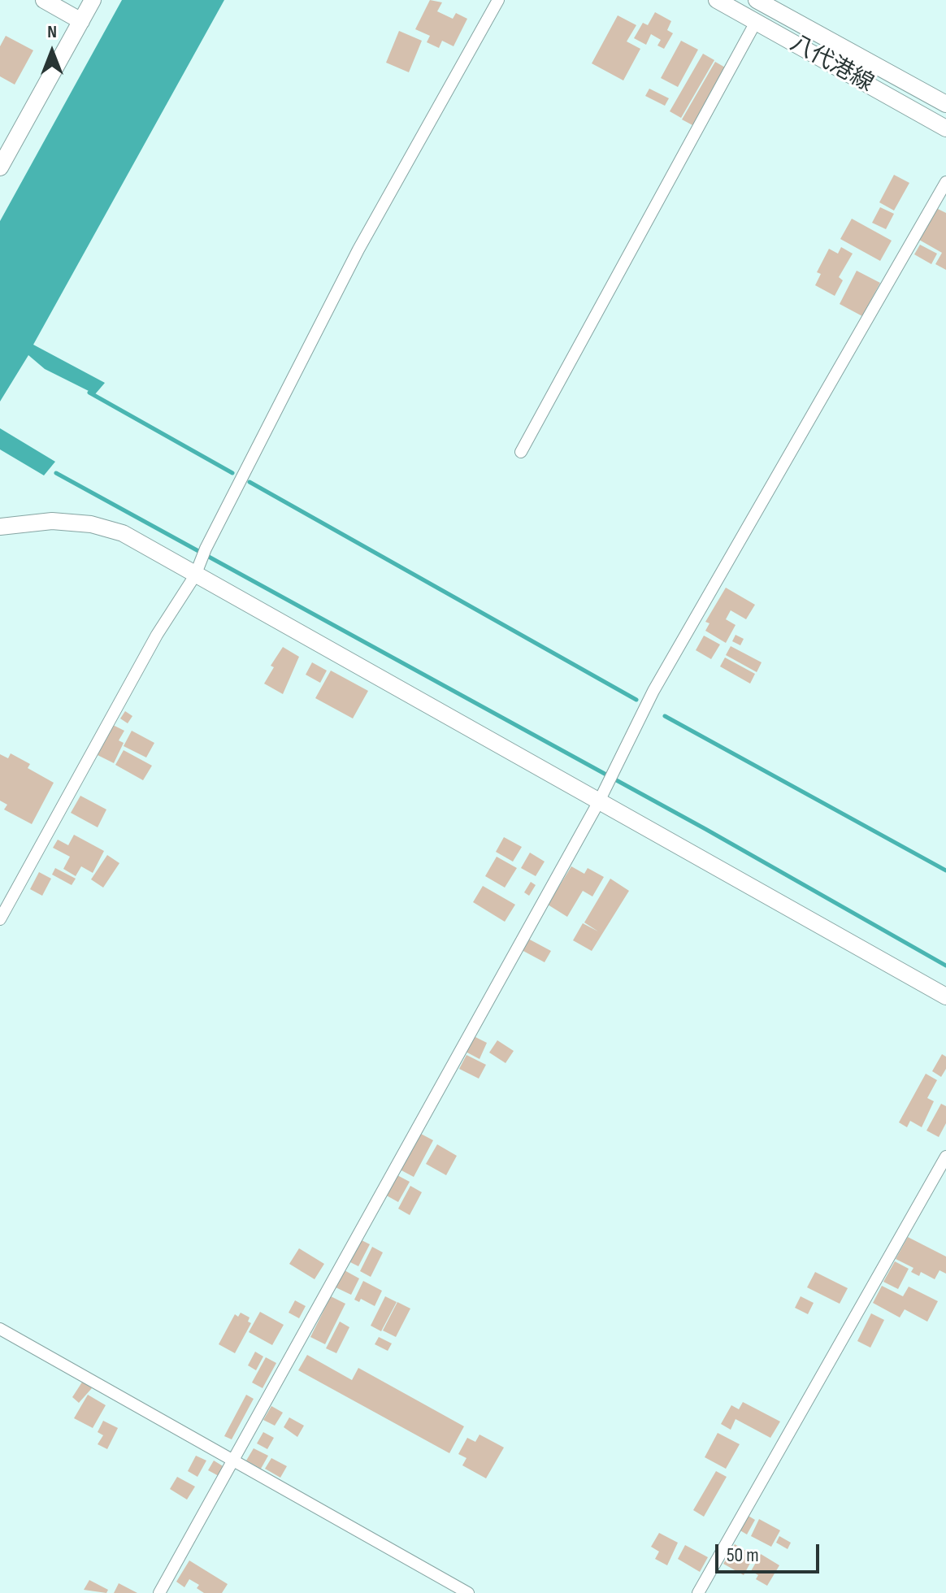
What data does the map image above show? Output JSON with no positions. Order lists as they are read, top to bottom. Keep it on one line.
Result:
{"streets":{"street":["八代港線"]},"scale_bar":"50 m","north":"top"}
